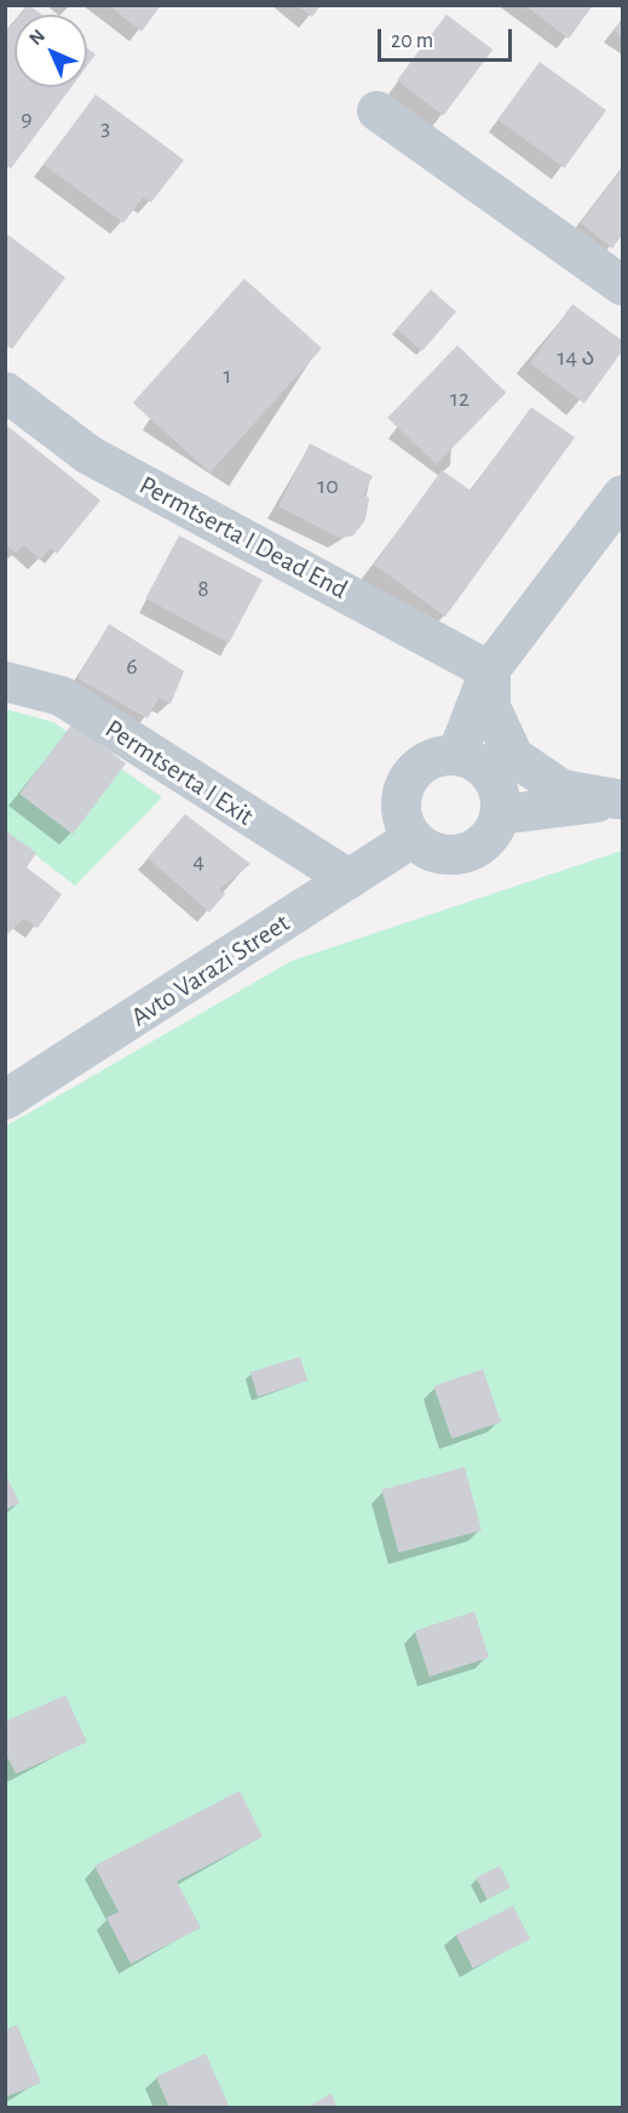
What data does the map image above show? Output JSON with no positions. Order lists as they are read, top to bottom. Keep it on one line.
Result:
{"streets":{"street":["Permtserta I Dead End","Permtserta I Exit","Avto Varazi Street"]},"crossings":[["Permtserta I Exit","Avto Varazi Street"]],"house_numbers":["9","3","14 ა","1","12","10","8","6","4"],"scale_bar":"20 m","north":"top left"}
